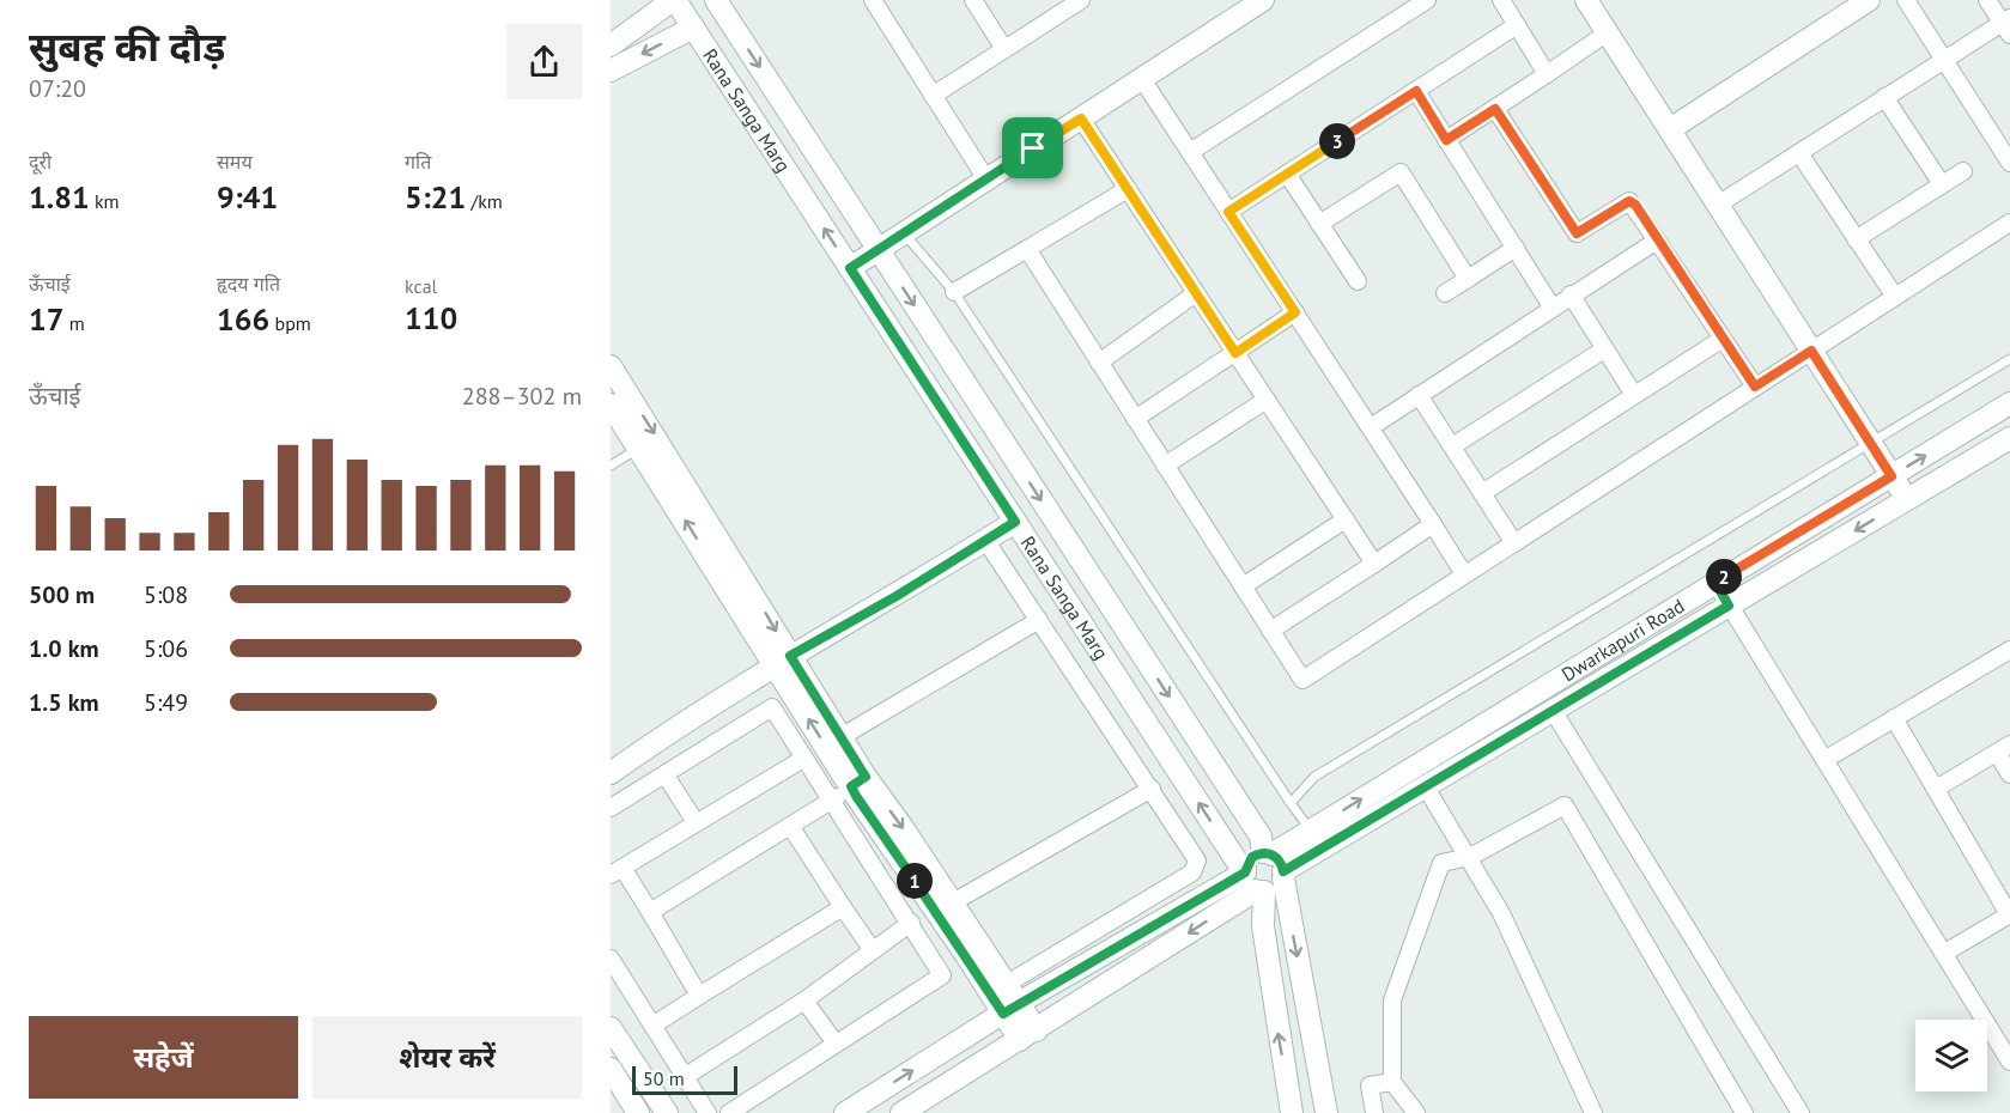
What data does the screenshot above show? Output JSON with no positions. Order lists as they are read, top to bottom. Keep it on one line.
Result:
{"streets":{"street":["Rana Sanga Marg","Dwarkapuri Road"]},"crossings":[["Rana Sanga Marg","Dwarkapuri Road"]],"scale_bar":"50 m","page":{"heading":["सुबह की दौड़","07:20"],"stats":[["दूरी","1.81 km"],["समय","9:41"],["गति","5:21 /km"],["ऊँचाई","17 m"],["हृदय गति","166 bpm"],["kcal","110"]],"pins":["3","2","1"],"chart":["ऊँचाई","288–302 m"],"list":[{"name":"500 m","note":"5:08"},{"name":"1.0 km","note":"5:06"},{"name":"1.5 km","note":"5:49"}],"buttons":["सहेजें","शेयर करें"],"scale":"50 m"}}
